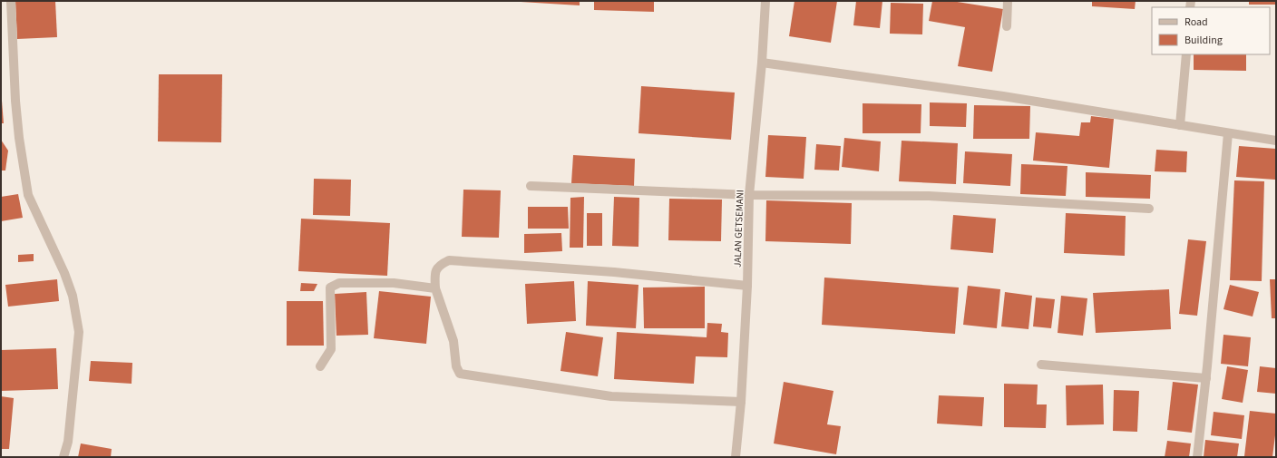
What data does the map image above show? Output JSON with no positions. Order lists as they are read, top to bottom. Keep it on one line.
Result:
{"streets":{"street":["JALAN GETSEMANI"]},"legend":["Road","Building"]}
